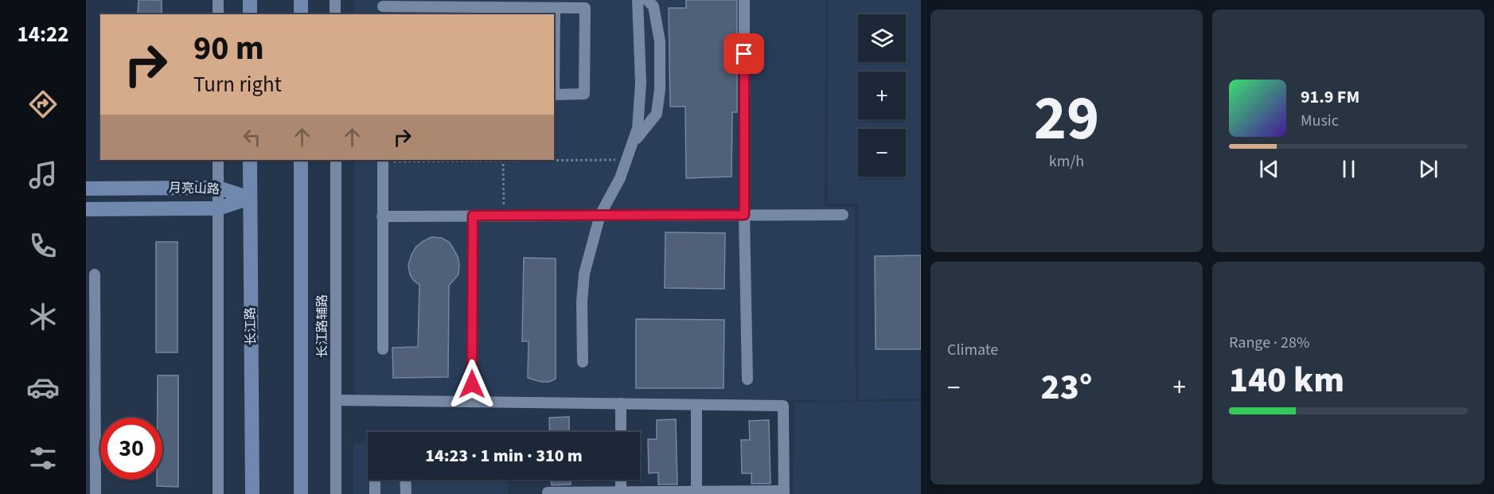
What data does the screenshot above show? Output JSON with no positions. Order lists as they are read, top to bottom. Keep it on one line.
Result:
{"streets":{"main road":["月亮山路","长江路"],"street":["长江路辅路"]},"crossings":[["月亮山路","长江路"]],"page":{"tabs":"14:22","tile":[["29","km/h"],"Climate",["Range · 28%","140 km"]],"map_buttons":["+","−"],"turn":["90 m","Turn right"],"song":["91.9 FM","Music"],"heat":["−","23°","+"],"limit":"30","trip":"14:23 · 1 min · 310 m"}}
